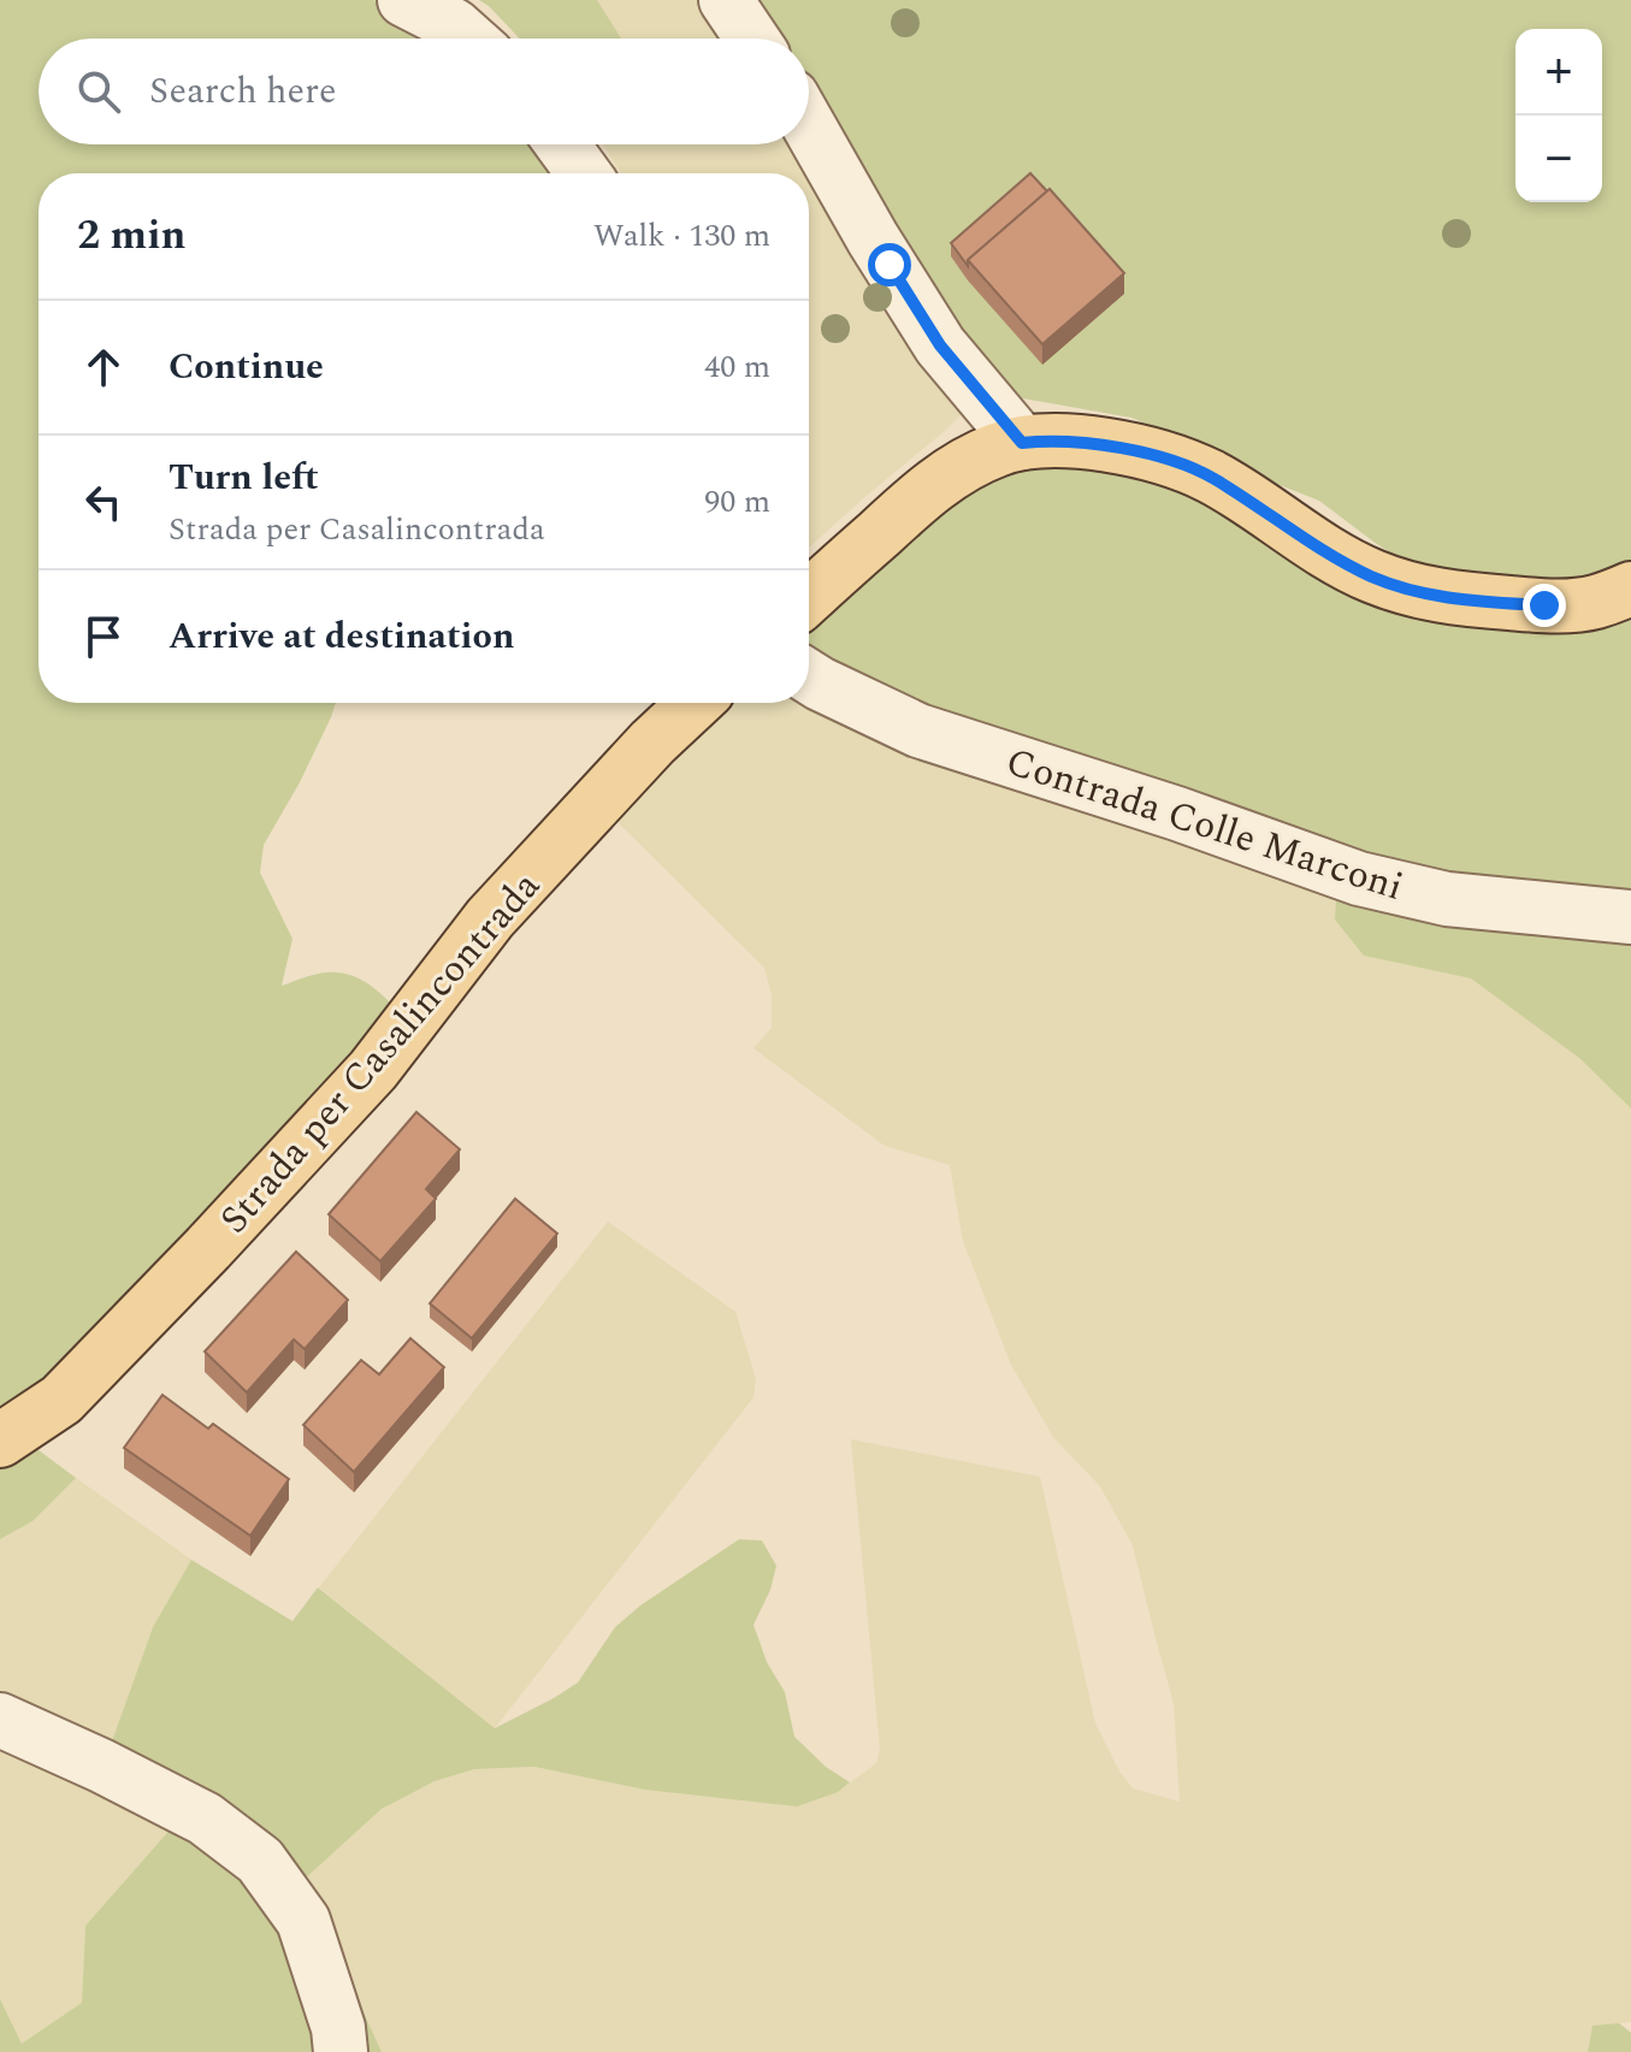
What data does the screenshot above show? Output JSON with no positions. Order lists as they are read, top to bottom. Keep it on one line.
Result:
{"streets":{"main road":["Strada per Casalincontrada"],"street":["Contrada Colle Marconi"]},"page":{"map_buttons":["+","−"],"search":"Search here","heading":["2 min","Walk · 130 m"],"list":[["Continue","40 m"],["Turn left","Strada per Casalincontrada","90 m"],"Arrive at destination"]}}
